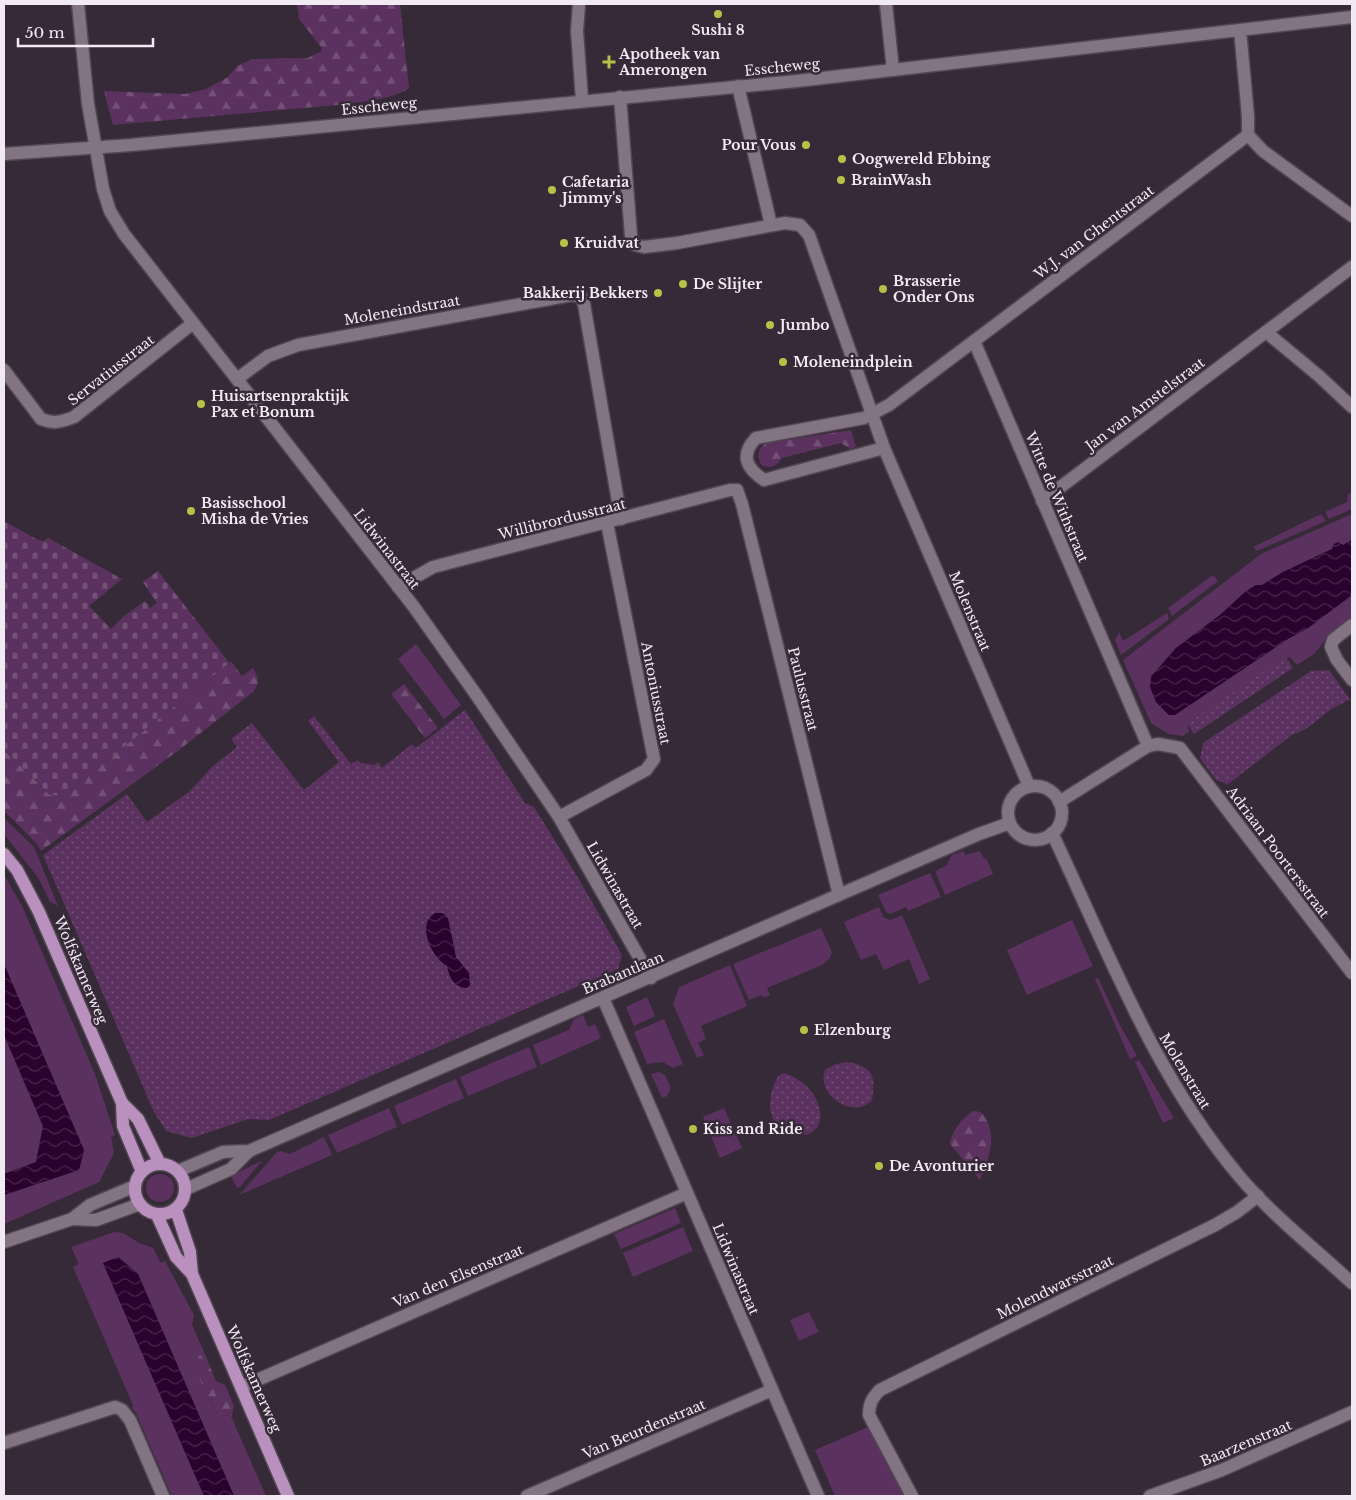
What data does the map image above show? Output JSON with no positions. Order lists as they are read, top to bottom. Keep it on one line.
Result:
{"streets":{"main road":["Wolfskamerweg"],"street":["Esscheweg","W.J. van Ghentstraat","Moleneindstraat","Servatiusstraat","Jan van Amstelstraat","Witte de Withstraat","Willibrordusstraat","Lidwinastraat","Molenstraat","Paulusstraat","Antoniusstraat","Adriaan Poortersstraat","Brabantlaan","Van den Elsenstraat","Molendwarsstraat","Van Beurdenstraat","Baarzenstraat"]},"crossings":[["Esscheweg","Lidwinastraat"],["W.J. van Ghentstraat","Witte de Withstraat"],["W.J. van Ghentstraat","Molenstraat"],["Moleneindstraat","Willibrordusstraat"],["Moleneindstraat","Lidwinastraat"],["Servatiusstraat","Lidwinastraat"],["Jan van Amstelstraat","Witte de Withstraat"],["Witte de Withstraat","Adriaan Poortersstraat"],["Willibrordusstraat","Lidwinastraat"],["Willibrordusstraat","Paulusstraat"],["Willibrordusstraat","Antoniusstraat"],["Lidwinastraat","Antoniusstraat"],["Lidwinastraat","Brabantlaan"],["Lidwinastraat","Van den Elsenstraat"],["Lidwinastraat","Van Beurdenstraat"],["Molenstraat","Brabantlaan"],["Molenstraat","Molendwarsstraat"],["Paulusstraat","Brabantlaan"],["Wolfskamerweg","Brabantlaan"],["Wolfskamerweg","Van den Elsenstraat"]],"places":{"other":["Sushi 8","Pour Vous","Oogwereld Ebbing","BrainWash","Cafetaria Jimmy's","Kruidvat","De Slijter","Brasserie Onder Ons","Bakkerij Bekkers","Jumbo","Moleneindplein","Huisartsenpraktijk Pax et Bonum","Basisschool Misha de Vries","Elzenburg","Kiss and Ride","De Avonturier"],"health":["Apotheek van Amerongen"]},"scale_bar":"50 m"}
